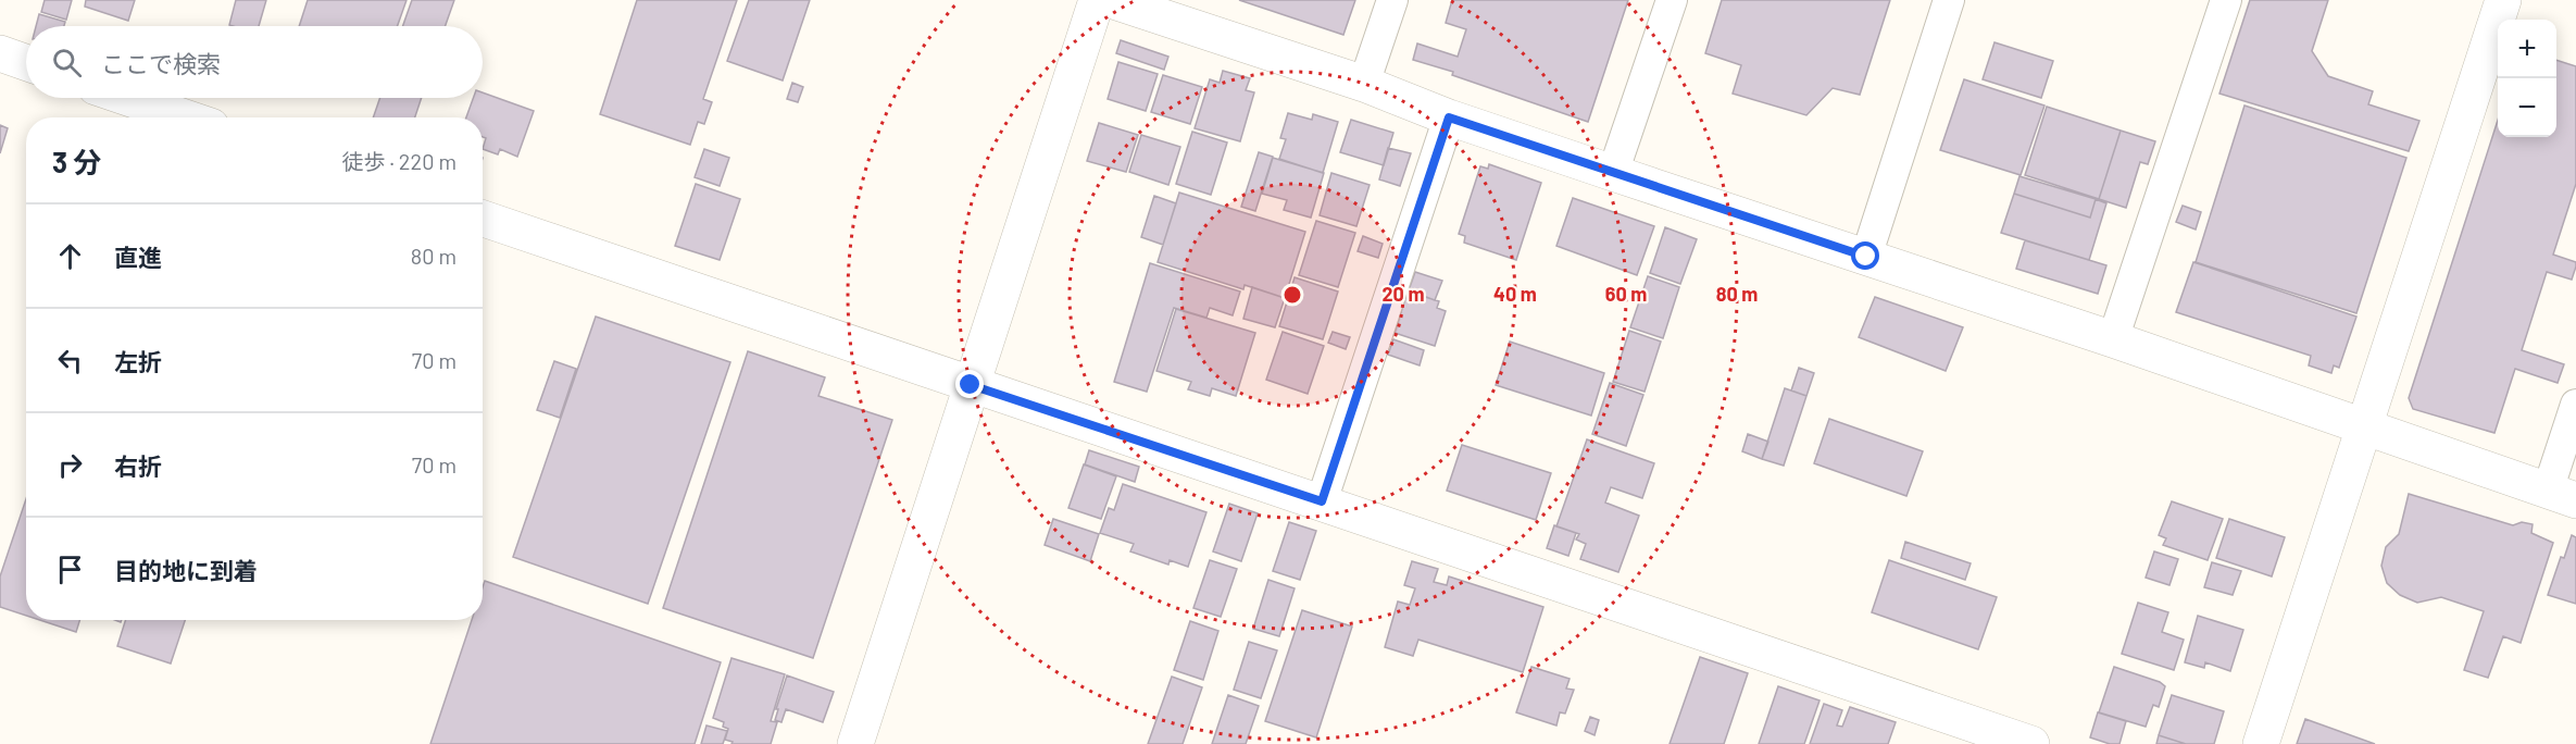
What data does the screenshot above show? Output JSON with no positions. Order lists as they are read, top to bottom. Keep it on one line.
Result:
{"page":{"map_buttons":["+","−"],"search":"ここで検索","heading":["3 分","徒歩 · 220 m"],"list":[["直進","80 m"],["左折","70 m"],["右折","70 m"],"目的地に到着"]},"rings":["20 m","40 m","60 m","80 m"]}
